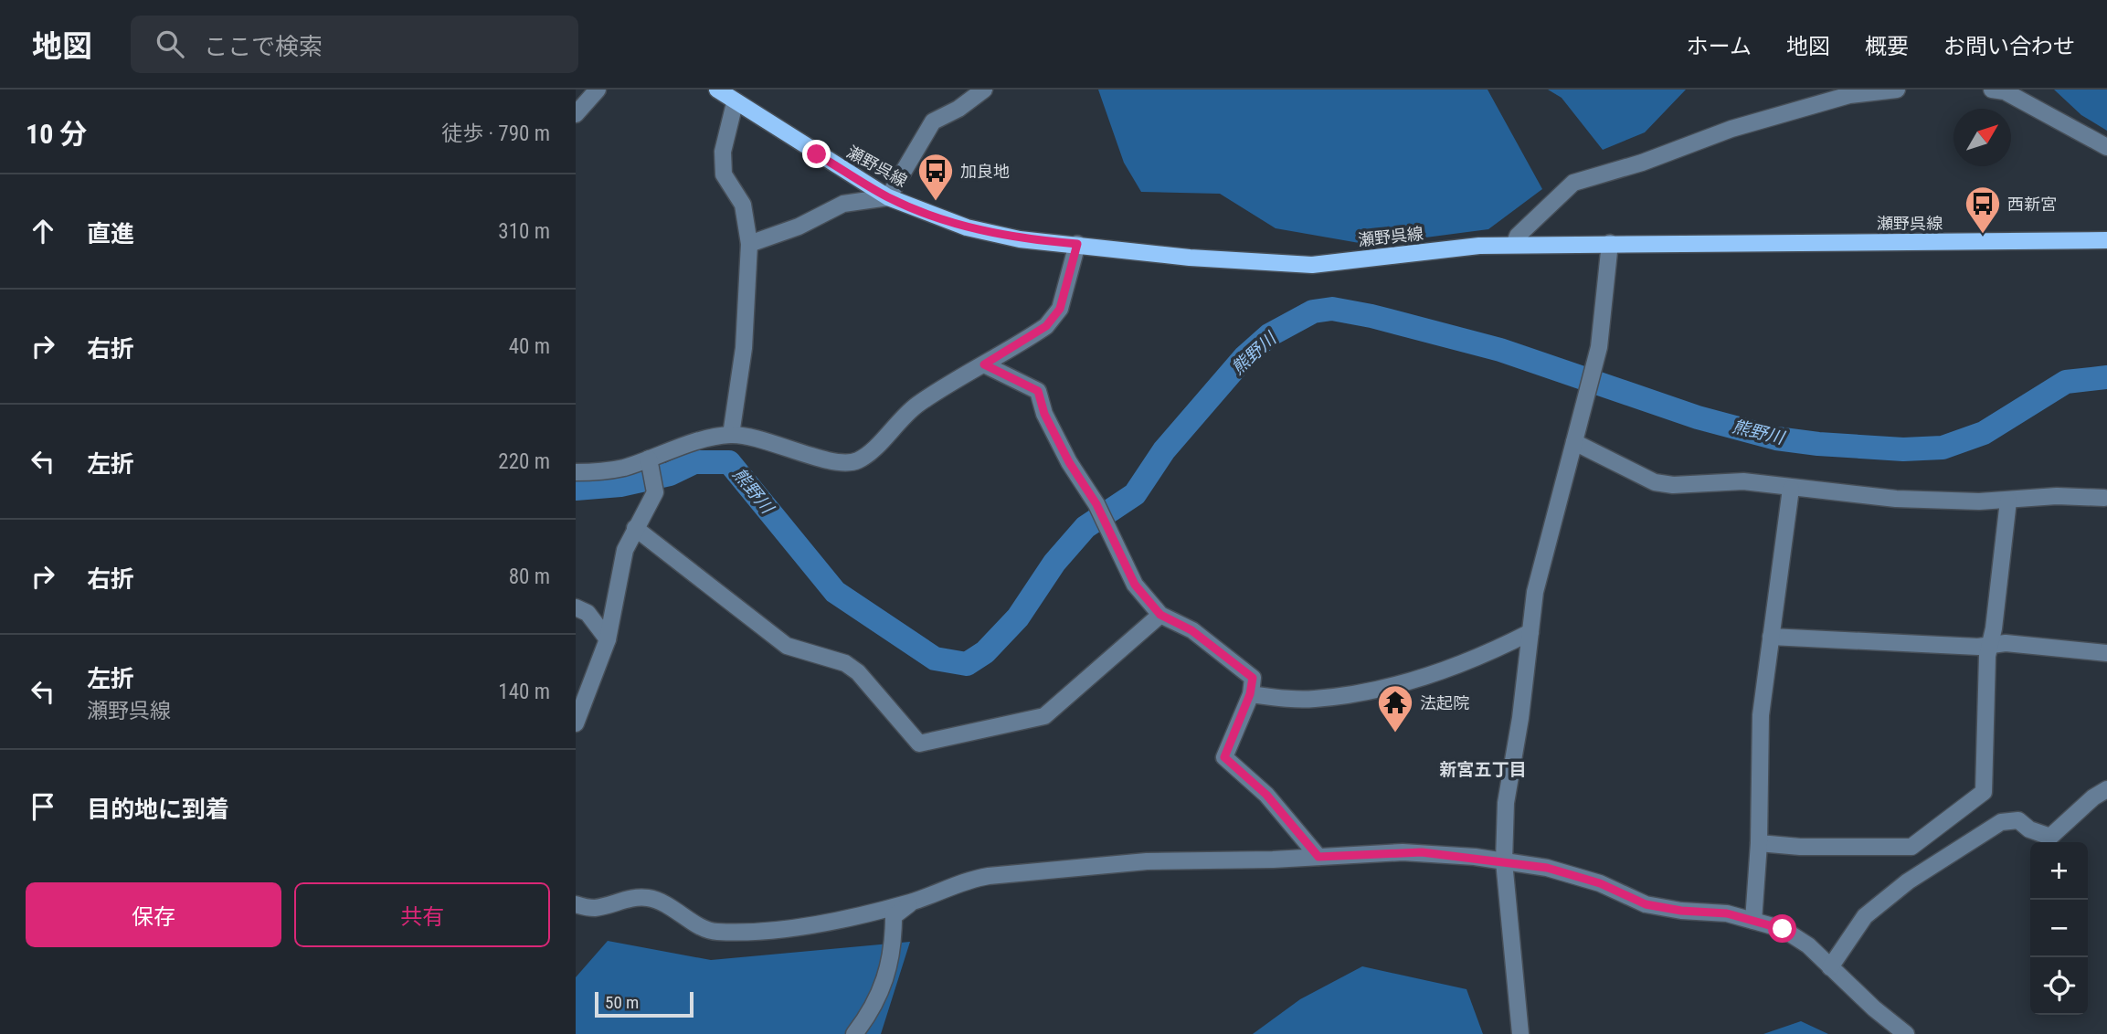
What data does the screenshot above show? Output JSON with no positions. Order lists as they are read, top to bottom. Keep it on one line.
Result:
{"streets":{"main road":["瀬野呉線"]},"districts":["新宮五丁目"],"water":["熊野川"],"places":{"bus stop":["加良地","西新宮"],"temple":["法起院"]},"scale_bar":"50 m","north":"top right","page":{"header":"地図","search":"ここで検索","nav":["ホーム","地図","概要","お問い合わせ"],"heading":["10 分","徒歩 · 790 m"],"list":[["直進","310 m"],["右折","40 m"],["左折","220 m"],["右折","80 m"],["左折","瀬野呉線","140 m"],"目的地に到着"],"map_buttons":["+","−"],"buttons":["保存","共有"],"scale":"50 m"}}
